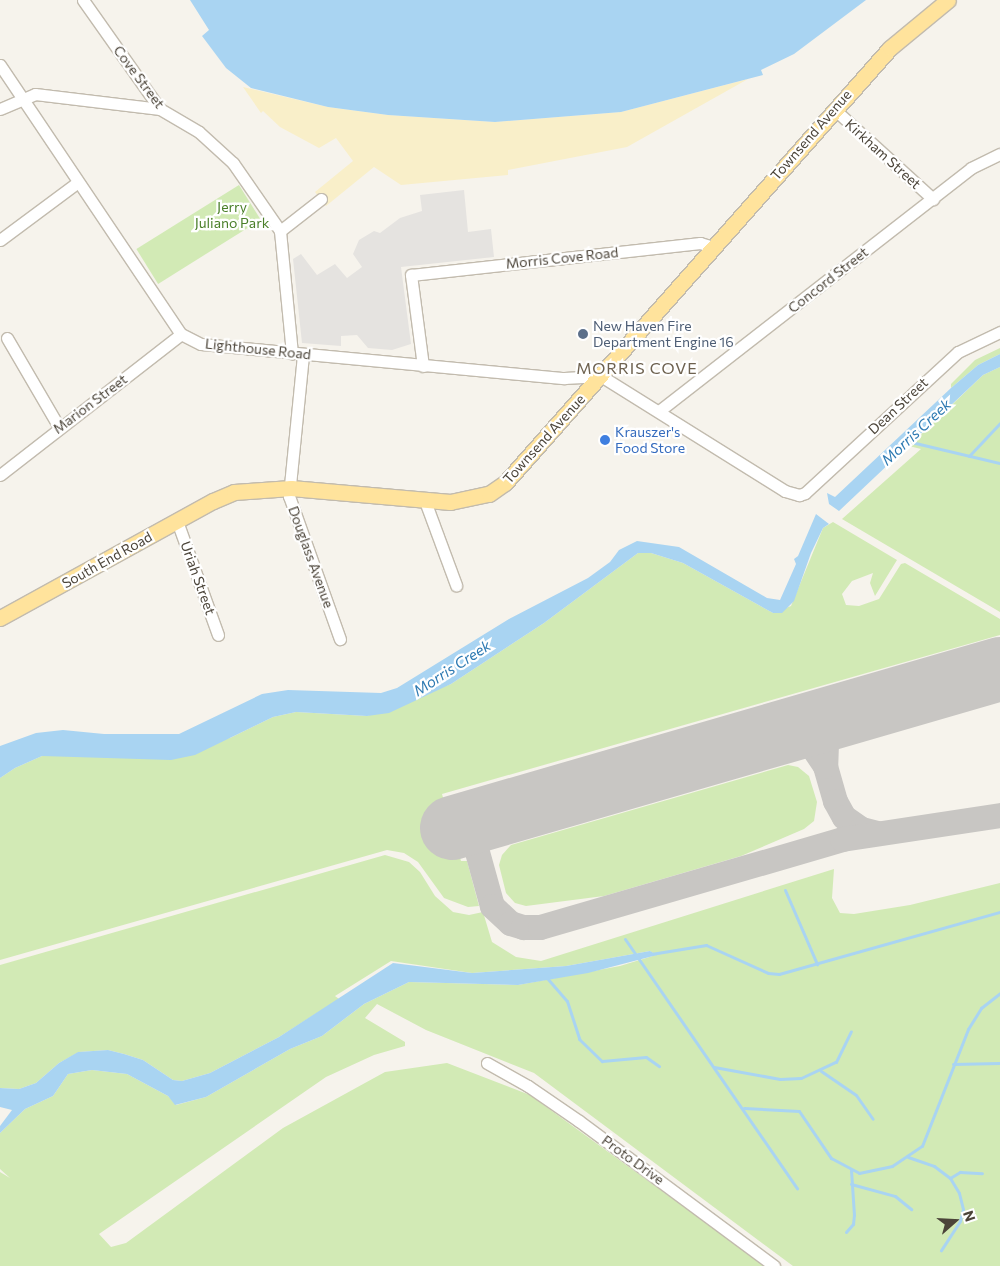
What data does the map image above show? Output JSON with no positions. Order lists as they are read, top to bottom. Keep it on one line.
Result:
{"streets":{"main road":["Townsend Avenue","South End Road"],"street":["Cove Street","Kirkham Street","Morris Cove Road","Concord Street","Lighthouse Road","Marion Street","Dean Street","Douglass Avenue","Uriah Street","Proto Drive"]},"crossings":[["Cove Street","Lighthouse Road"],["Cove Street","Douglass Avenue"],["Townsend Avenue","Kirkham Street"],["Townsend Avenue","Morris Cove Road"],["Townsend Avenue","Lighthouse Road"],["Townsend Avenue","Douglass Avenue"],["Townsend Avenue","South End Road"],["Kirkham Street","Concord Street"],["Morris Cove Road","Lighthouse Road"],["Concord Street","Dean Street"],["Lighthouse Road","Marion Street"],["Lighthouse Road","Douglass Avenue"],["South End Road","Uriah Street"]],"districts":["MORRIS COVE"],"water":["Morris Creek"],"parks":["Jerry Juliano Park"],"places":["New Haven Fire Department Engine 16","Krauszer's Food Store"],"north":"right"}
